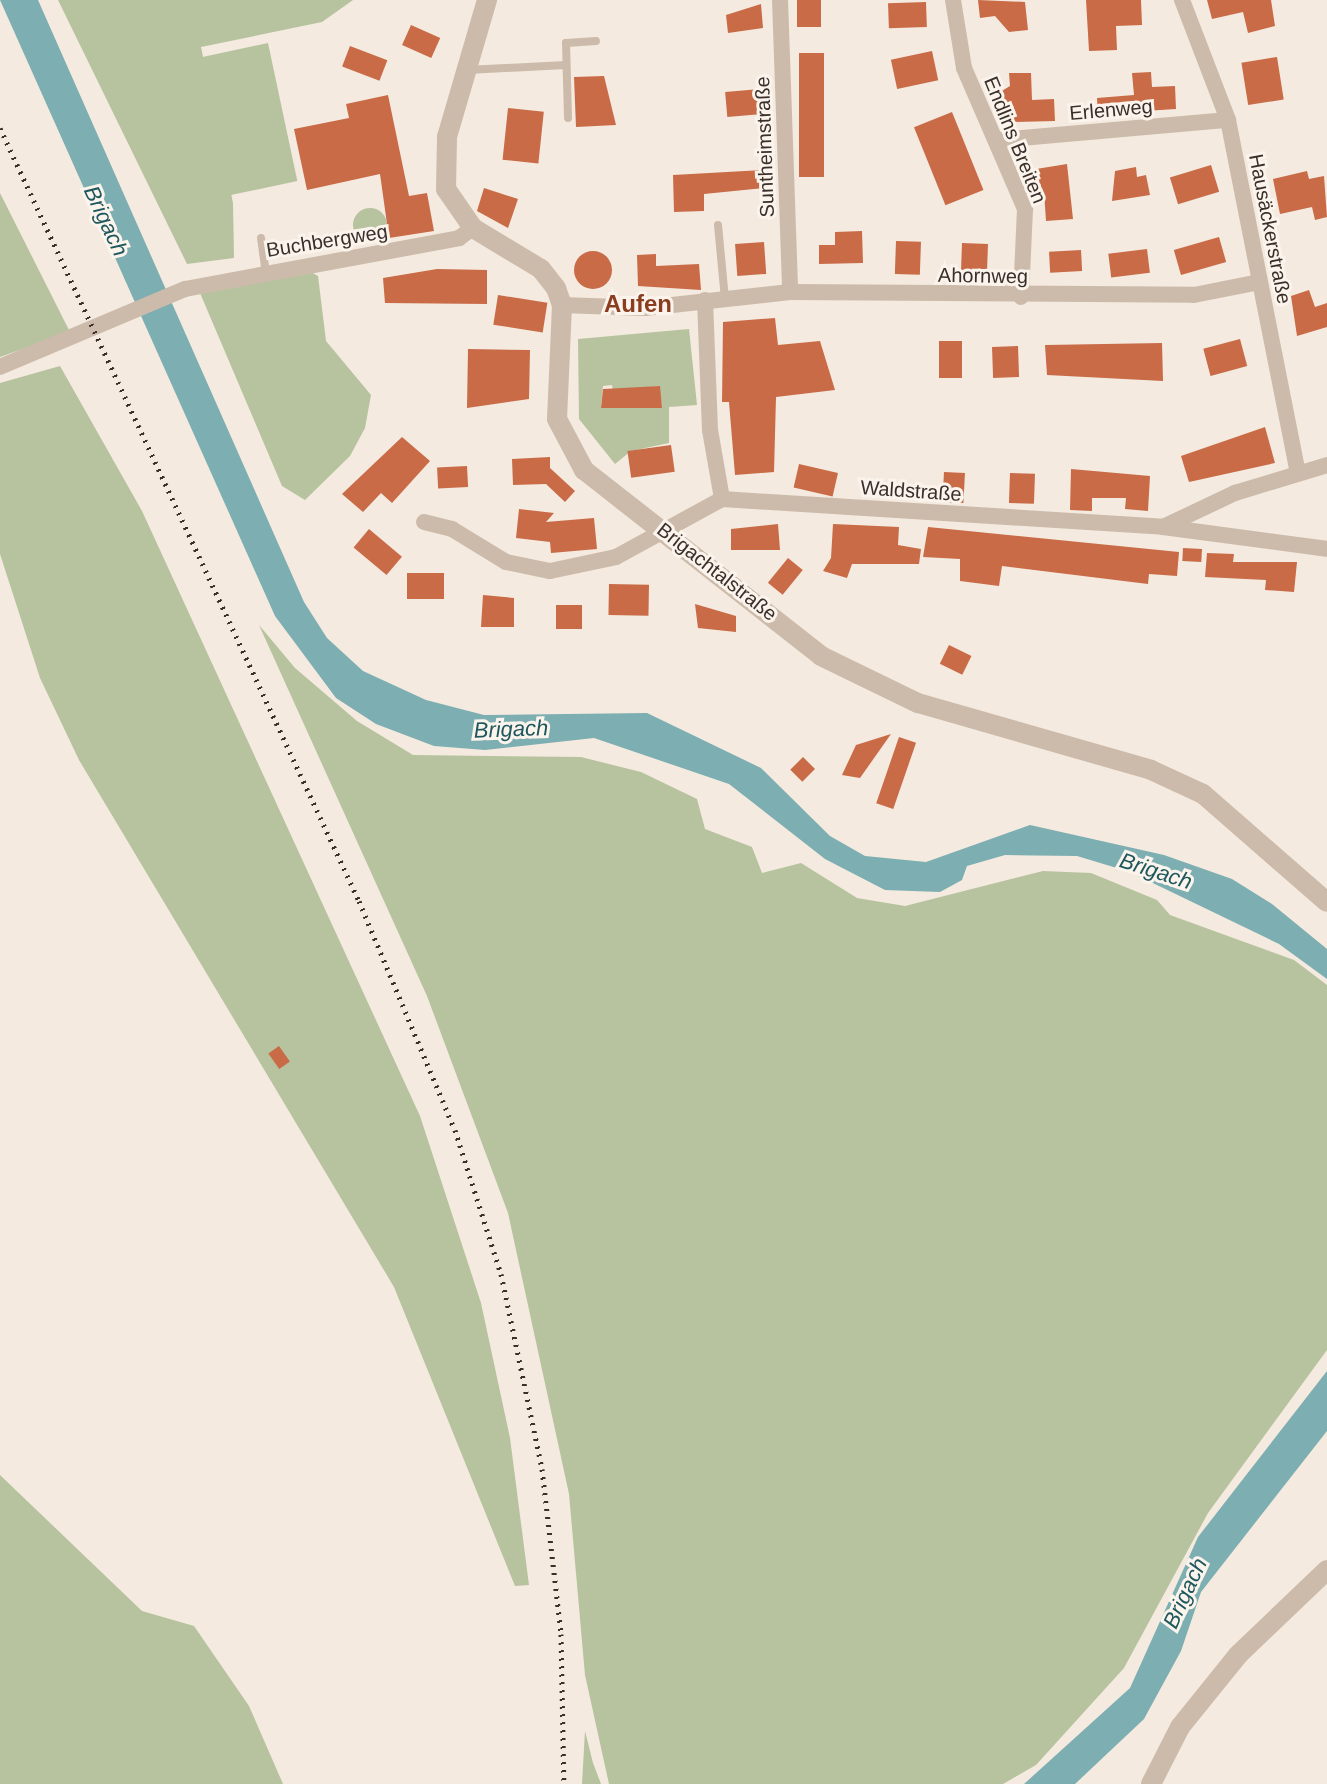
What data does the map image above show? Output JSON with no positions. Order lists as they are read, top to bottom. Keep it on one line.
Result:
{"streets":{"street":["Erlenweg","Endlins Breiten","Suntheimstraße","Hausäckerstraße","Buchbergweg","Ahornweg","Waldstraße","Brigachtalstraße"]},"crossings":[["Erlenweg","Endlins Breiten"],["Erlenweg","Hausäckerstraße"],["Endlins Breiten","Ahornweg"],["Suntheimstraße","Ahornweg"],["Hausäckerstraße","Ahornweg"],["Hausäckerstraße","Waldstraße"],["Ahornweg","Brigachtalstraße"],["Waldstraße","Brigachtalstraße"]],"districts":["Aufen"],"water":["Brigach"]}
